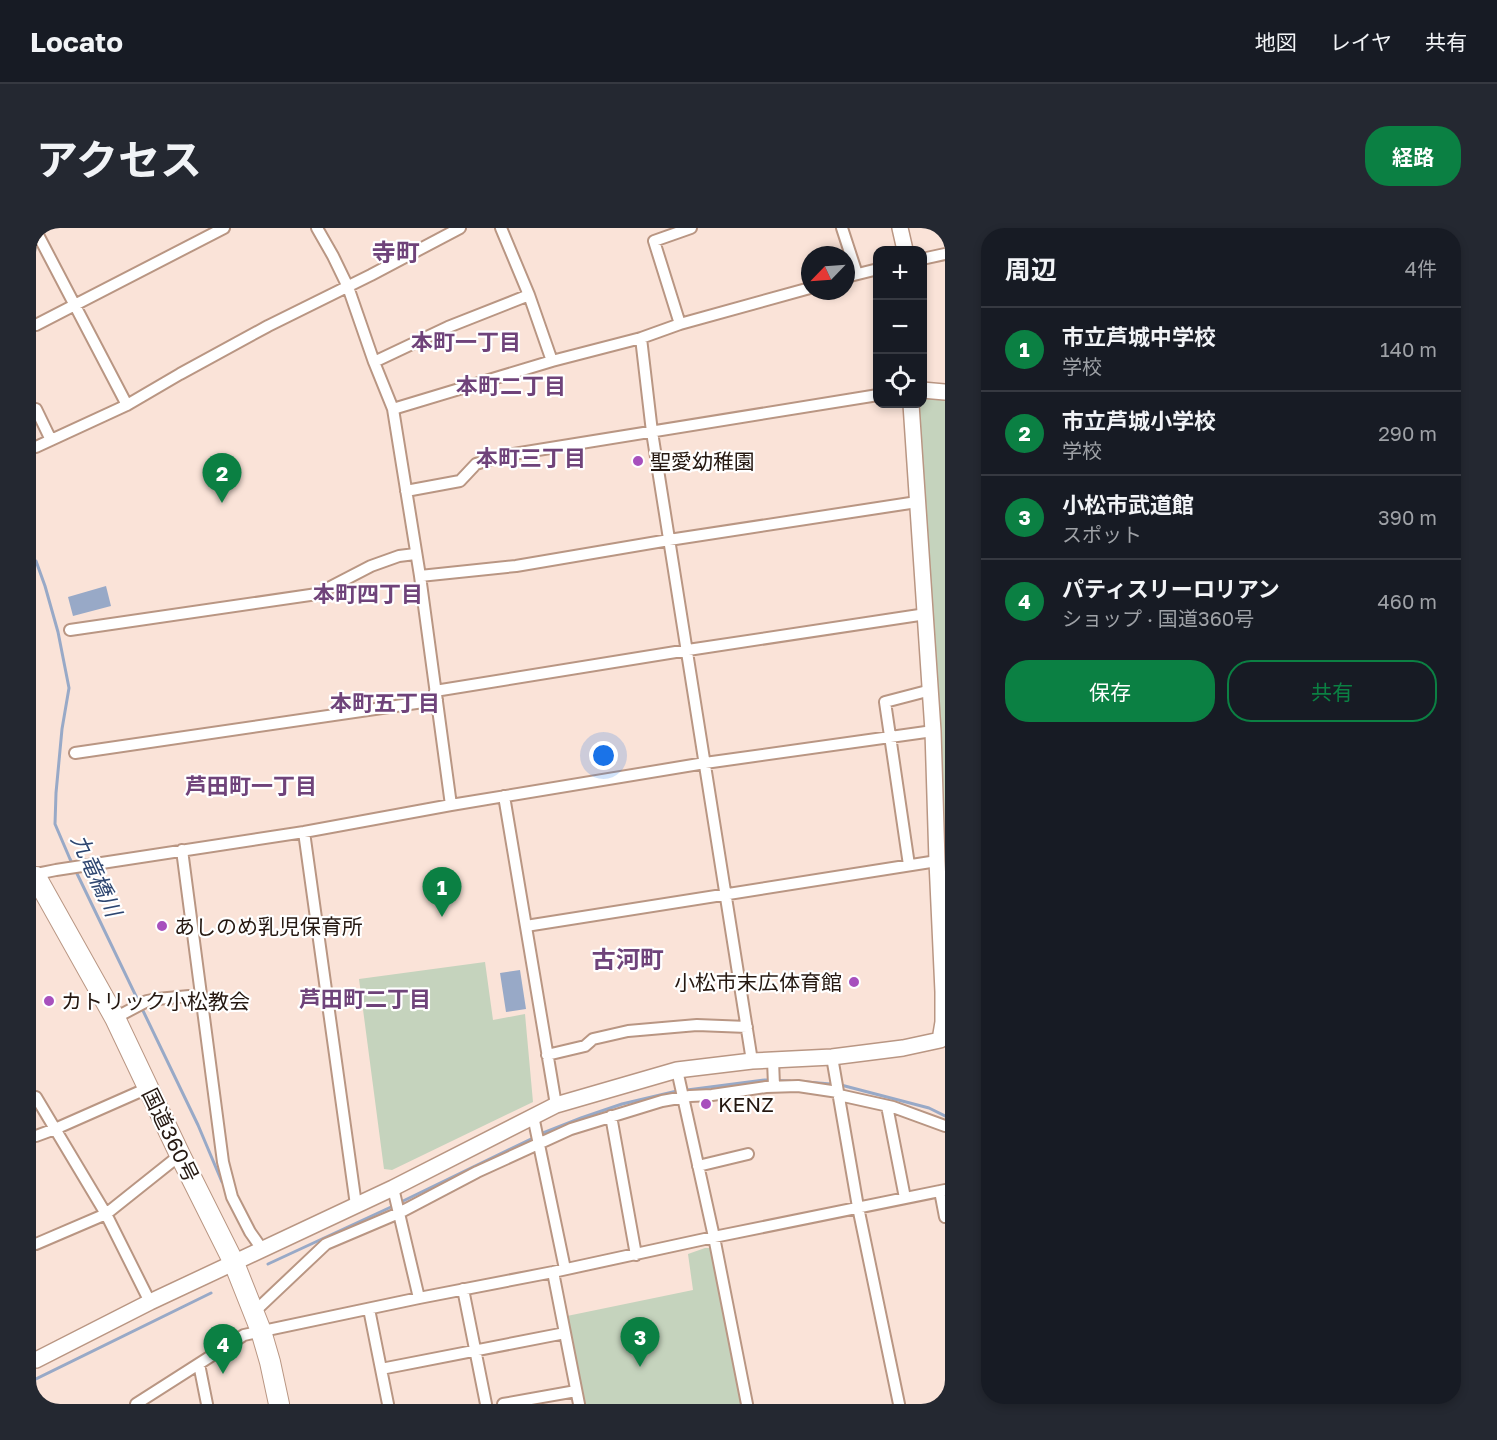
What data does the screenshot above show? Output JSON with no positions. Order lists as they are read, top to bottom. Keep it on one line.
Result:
{"streets":{"highway":["国道360号"]},"districts":["寺町","本町一丁目","本町二丁目","本町三丁目","本町四丁目","本町五丁目","芦田町一丁目","古河町","芦田町二丁目"],"water":["九竜橋川"],"places":["聖愛幼稚園","あしのめ乳児保育所","小松市末広体育館","カトリック小松教会","KENZ"],"north":"bottom left","page":{"header":"Locato","nav":["地図","レイヤ","共有"],"title":"アクセス","buttons":["経路",["保存","共有"]],"heading":["周辺","4件"],"map_buttons":["+","−"],"list":[{"mark":"1","name":"市立芦城中学校","note":"学校","value":"140 m"},{"mark":"2","name":"市立芦城小学校","note":"学校","value":"290 m"},{"mark":"3","name":"小松市武道館","note":"スポット","value":"390 m"},{"mark":"4","name":"パティスリーロリアン","note":"ショップ · 国道360号","value":"460 m"}],"pins":["2","1","3","4"]}}
